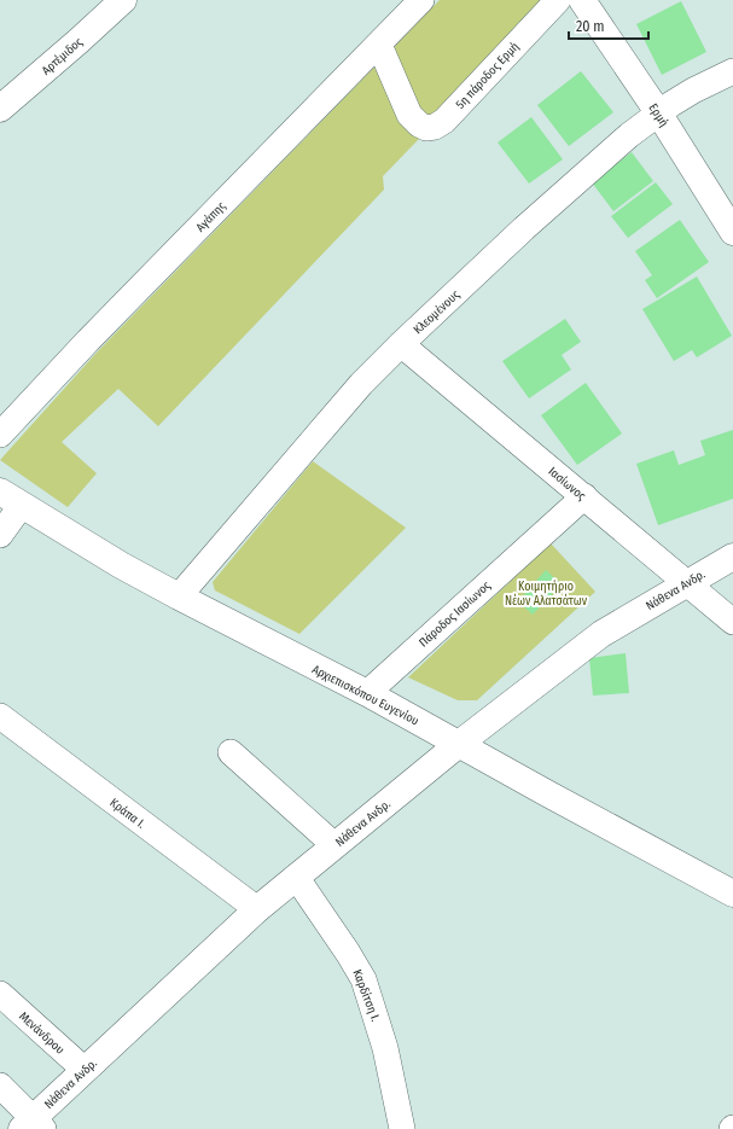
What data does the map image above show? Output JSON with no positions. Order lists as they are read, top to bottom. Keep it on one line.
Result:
{"streets":{"street":["Αρτέμιδος","5η πάροδος Ερμή","Ερμή","Αγάπης","Κλεομένους","Ιασίωνος","Νάθενα Ανδρ.","Πάροδος Ιασίωνος","Αρχιεπισκόπου Ευγενίου","Κράπα Ι.","Καρδίτση Ι.","Μενάνδρου"]},"crossings":[["5η πάροδος Ερμή","Αγάπης"],["Ερμή","Κλεομένους"],["Κλεομένους","Ιασίωνος"],["Κλεομένους","Αρχιεπισκόπου Ευγενίου"],["Ιασίωνος","Νάθενα Ανδρ."],["Ιασίωνος","Πάροδος Ιασίωνος"],["Νάθενα Ανδρ.","Αρχιεπισκόπου Ευγενίου"],["Νάθενα Ανδρ.","Κράπα Ι."],["Νάθενα Ανδρ.","Καρδίτση Ι."],["Νάθενα Ανδρ.","Μενάνδρου"],["Πάροδος Ιασίωνος","Αρχιεπισκόπου Ευγενίου"]],"parks":["Κοιμητήριο Νέων Αλατσάτων"],"scale_bar":"20 m"}
